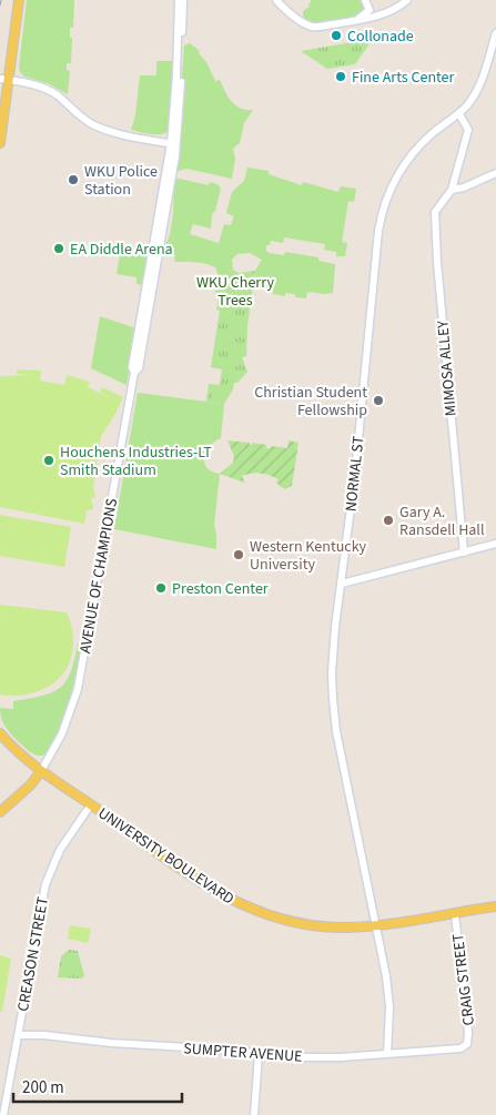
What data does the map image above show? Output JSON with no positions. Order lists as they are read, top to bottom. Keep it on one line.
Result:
{"streets":{"main road":["UNIVERSITY BOULEVARD"],"street":["MIMOSA ALLEY","NORMAL ST","AVENUE OF CHAMPIONS","CREASON STREET","CRAIG STREET","SUMPTER AVENUE"]},"crossings":[["MIMOSA ALLEY","NORMAL ST"],["NORMAL ST","UNIVERSITY BOULEVARD"],["NORMAL ST","SUMPTER AVENUE"],["AVENUE OF CHAMPIONS","UNIVERSITY BOULEVARD"],["UNIVERSITY BOULEVARD","CREASON STREET"],["UNIVERSITY BOULEVARD","CRAIG STREET"],["CREASON STREET","SUMPTER AVENUE"],["CRAIG STREET","SUMPTER AVENUE"]],"parks":["WKU Cherry Trees"],"places":["Collonade","Fine Arts Center","WKU Police Station","EA Diddle Arena","Christian Student Fellowship","Houchens Industries-LT Smith Stadium","Gary A. Ransdell Hall","Western Kentucky University","Preston Center"],"scale_bar":"200 m"}
